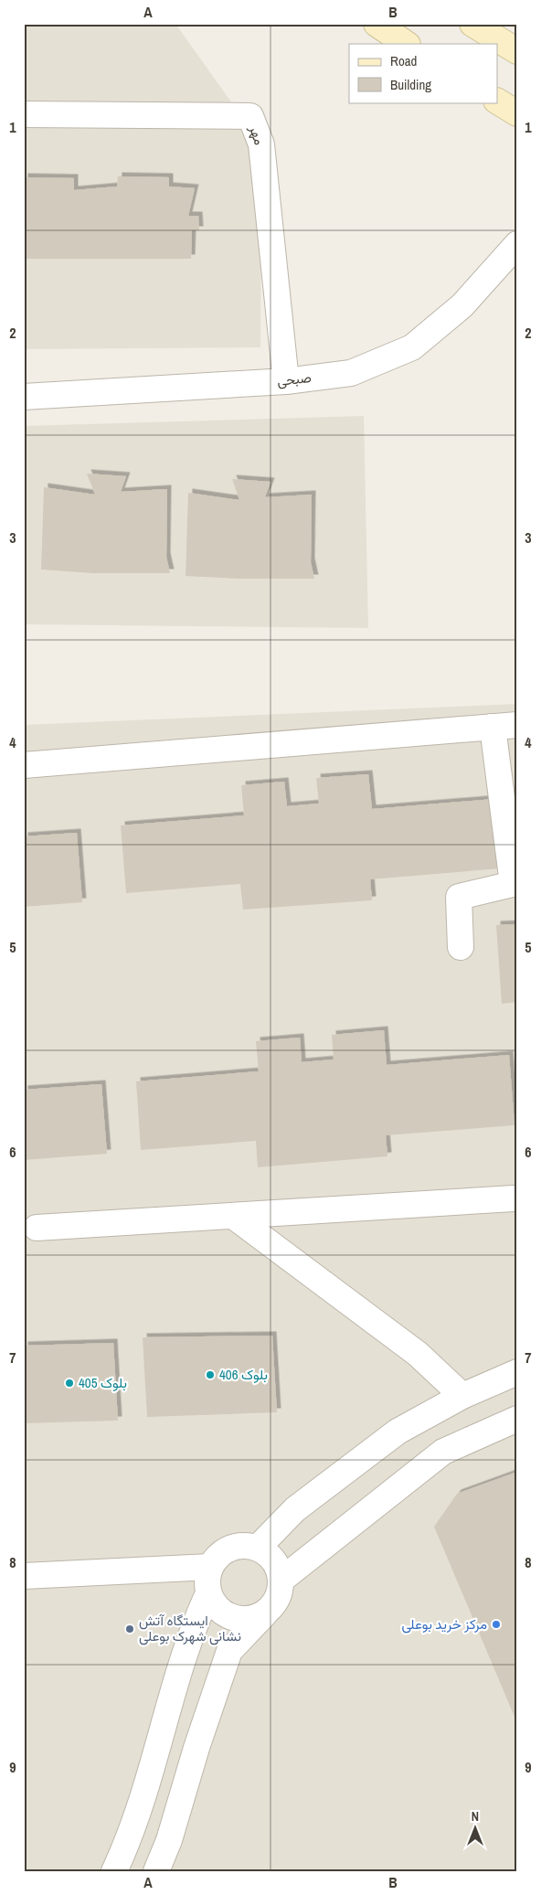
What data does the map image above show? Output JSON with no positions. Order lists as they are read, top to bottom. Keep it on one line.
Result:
{"streets":{"street":["مهر","صبحی"]},"crossings":[["مهر","صبحی"]],"places":["بلوک 406","بلوک 405","مرکز خرید بوعلی","ایستگاه آتش نشانی شهرک بوعلی"],"legend":["Road","Building"],"north":"top","grid":{"columns":["A","B"],"rows":["1","2","3","4","5","6","7","8","9"]}}
